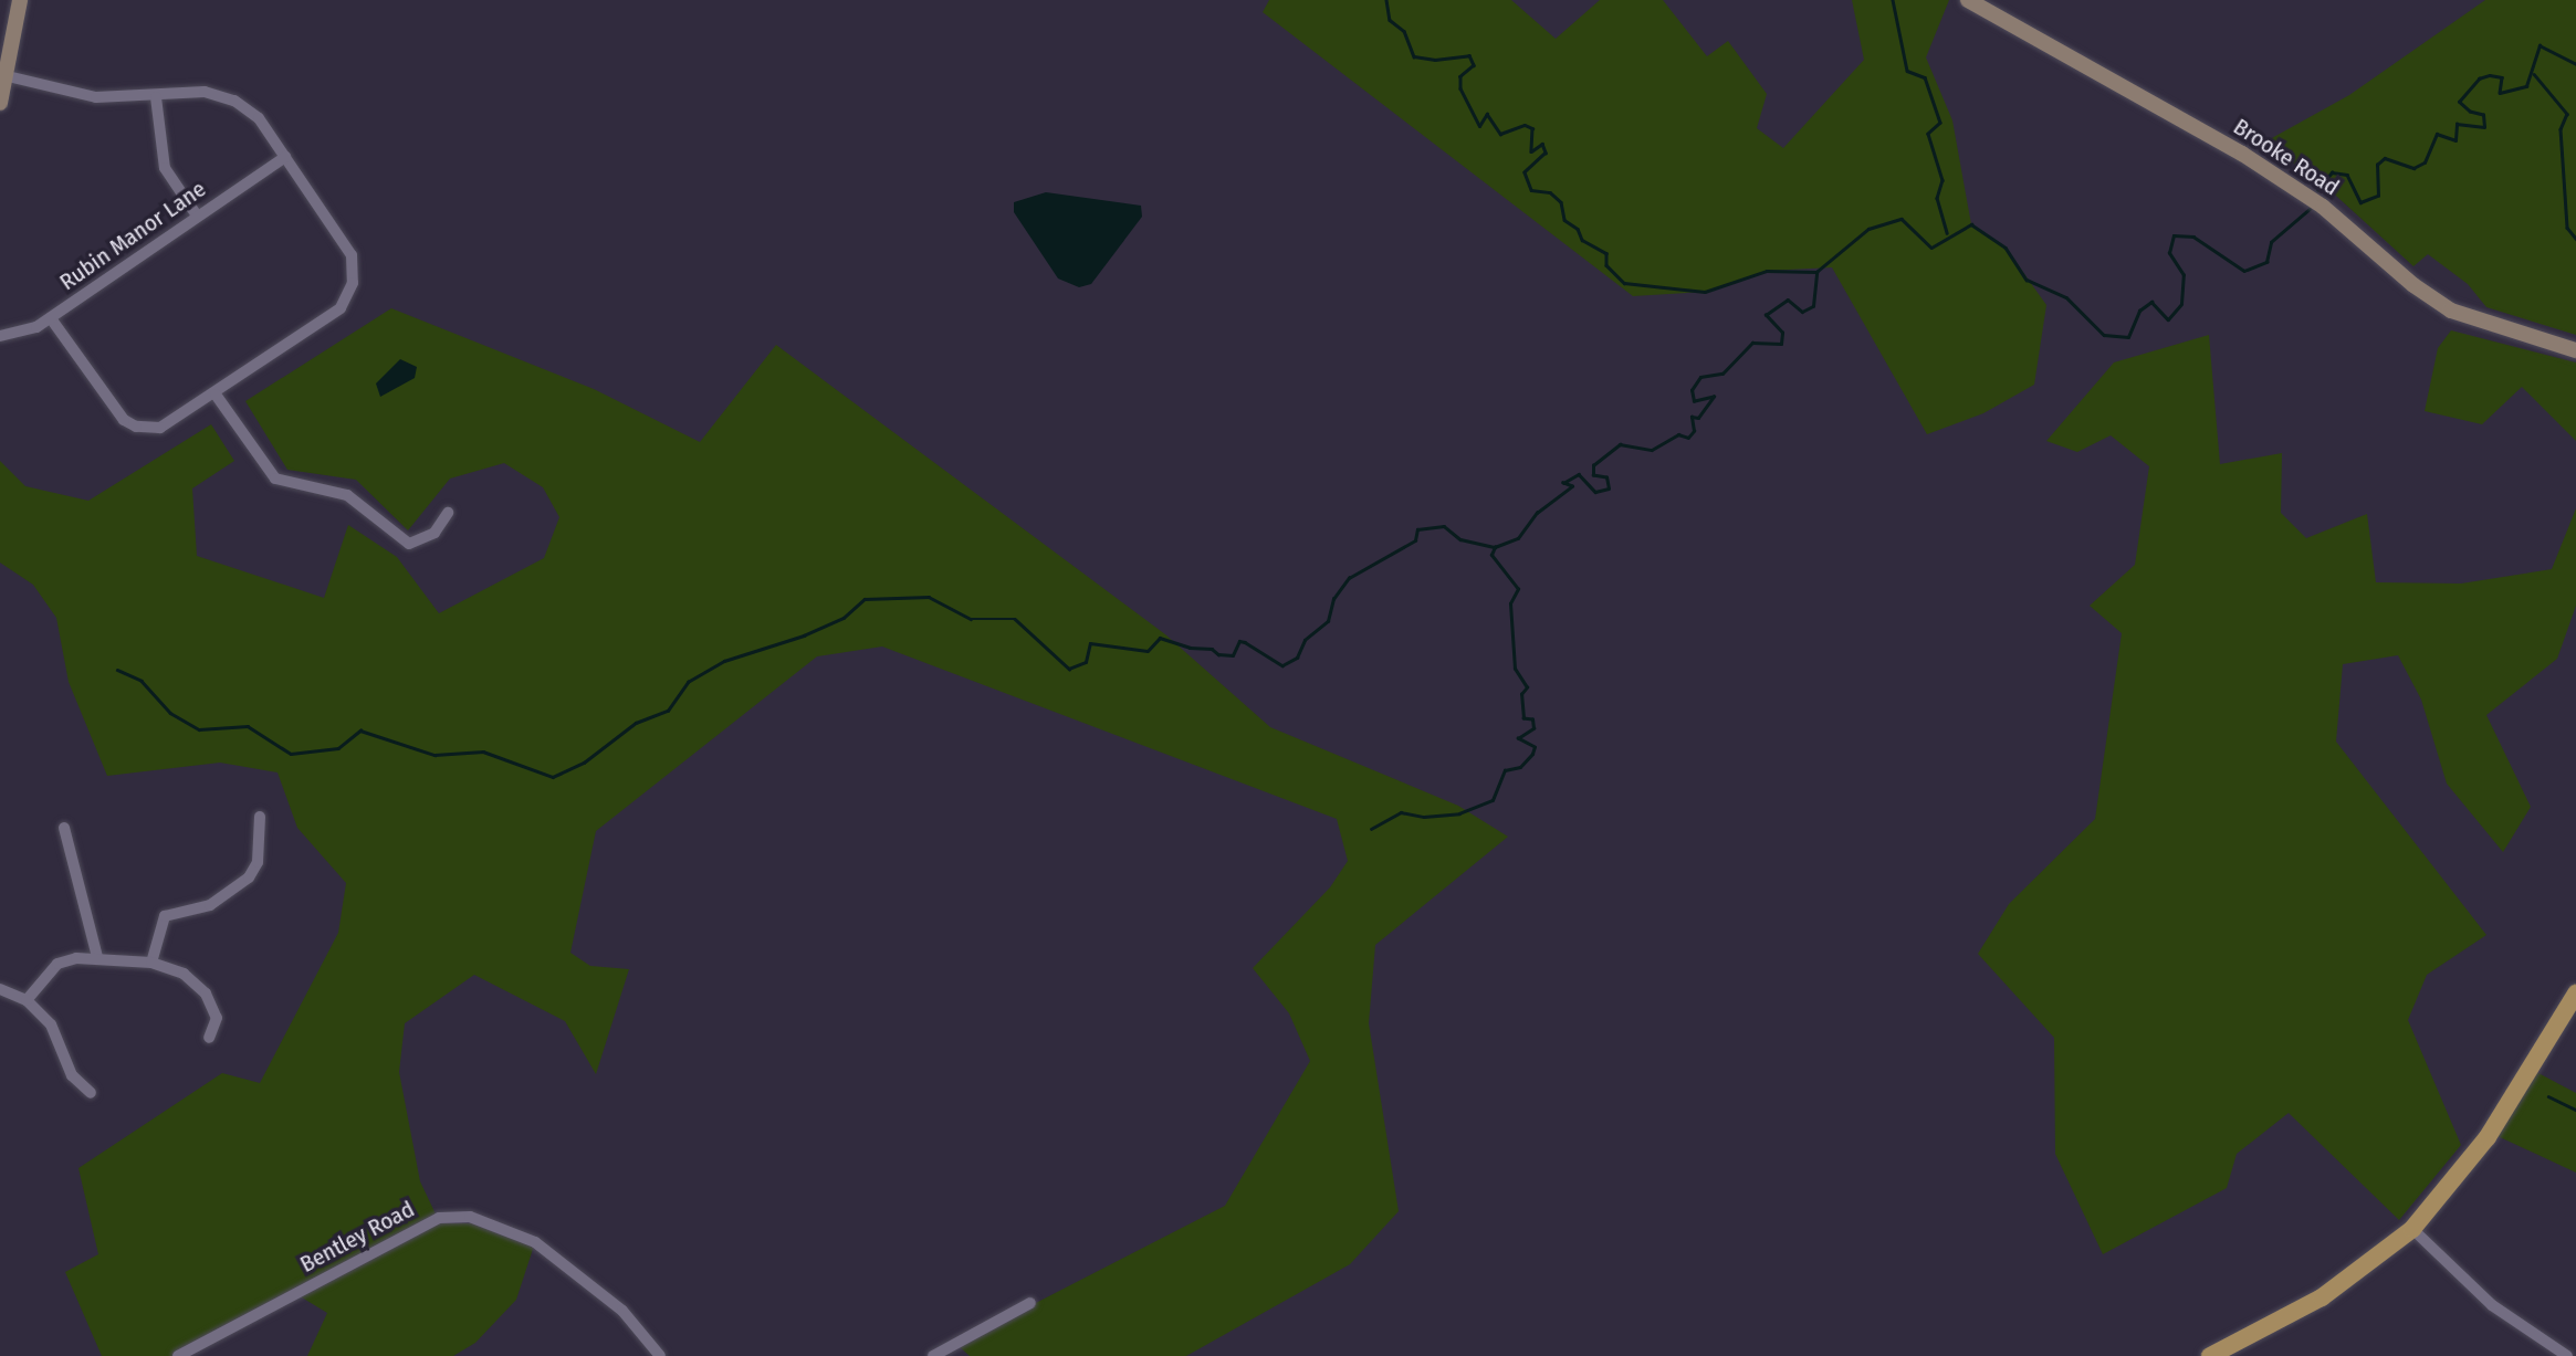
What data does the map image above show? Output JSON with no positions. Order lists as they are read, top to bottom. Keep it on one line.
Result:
{"streets":{"street":["Brooke Road","Rubin Manor Lane","Bentley Road"]}}
